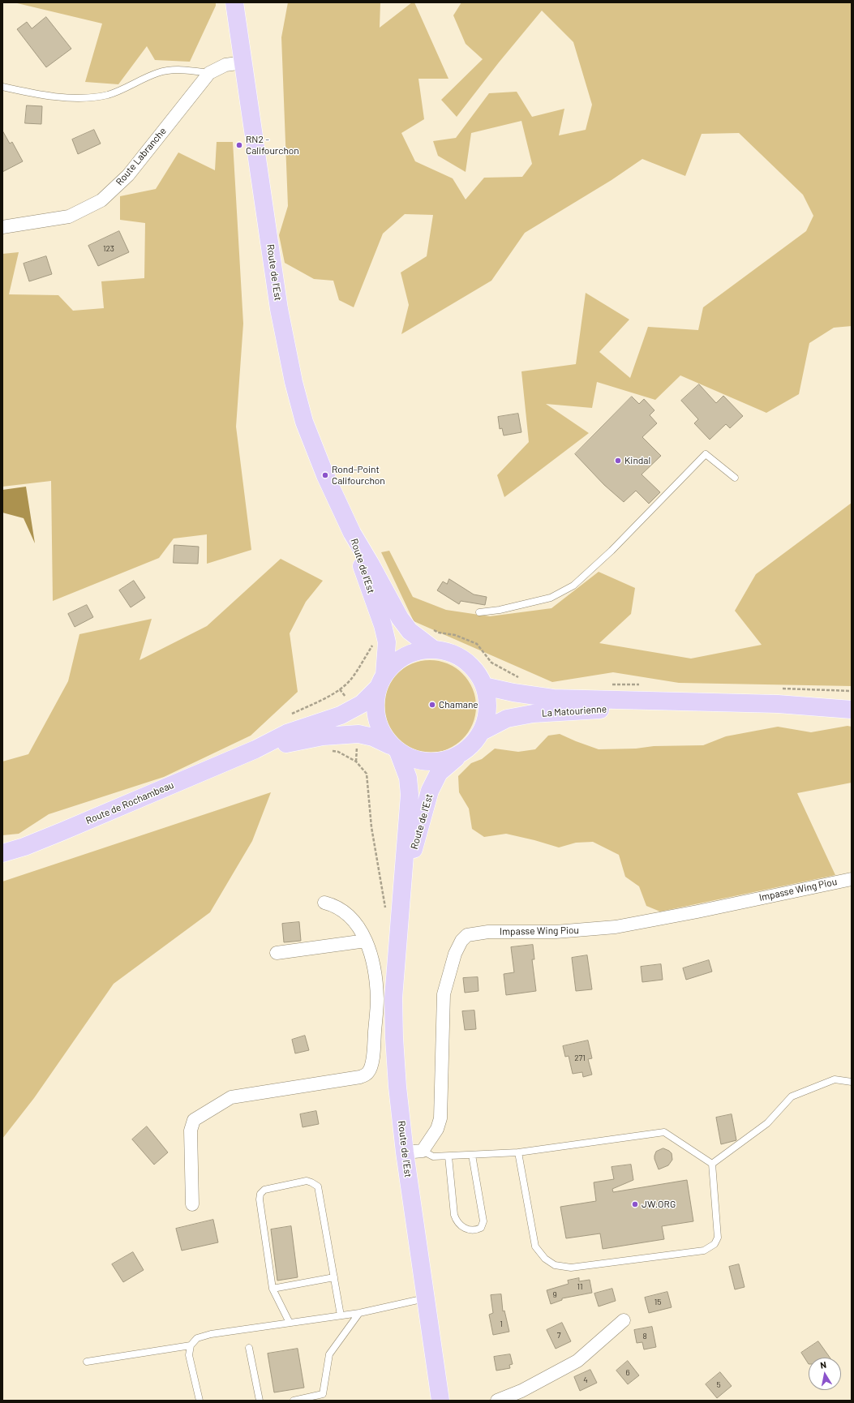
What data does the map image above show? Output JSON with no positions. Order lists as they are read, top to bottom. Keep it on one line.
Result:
{"streets":{"main road":["Route de l'Est","La Matourienne","Route de Rochambeau"],"street":["Route Labranche","Impasse Wing Piou"]},"crossings":[["Route Labranche","Route de l'Est"],["Route de l'Est","La Matourienne"],["Route de l'Est","Route de Rochambeau"],["La Matourienne","Route de Rochambeau"]],"places":["RN2 - Califourchon","Kindal","Rond-Point Califourchon","Chamane","JW.ORG"],"house_numbers":["123","271","11","9","15","1","7","8","6","4","5"],"north":"top"}
